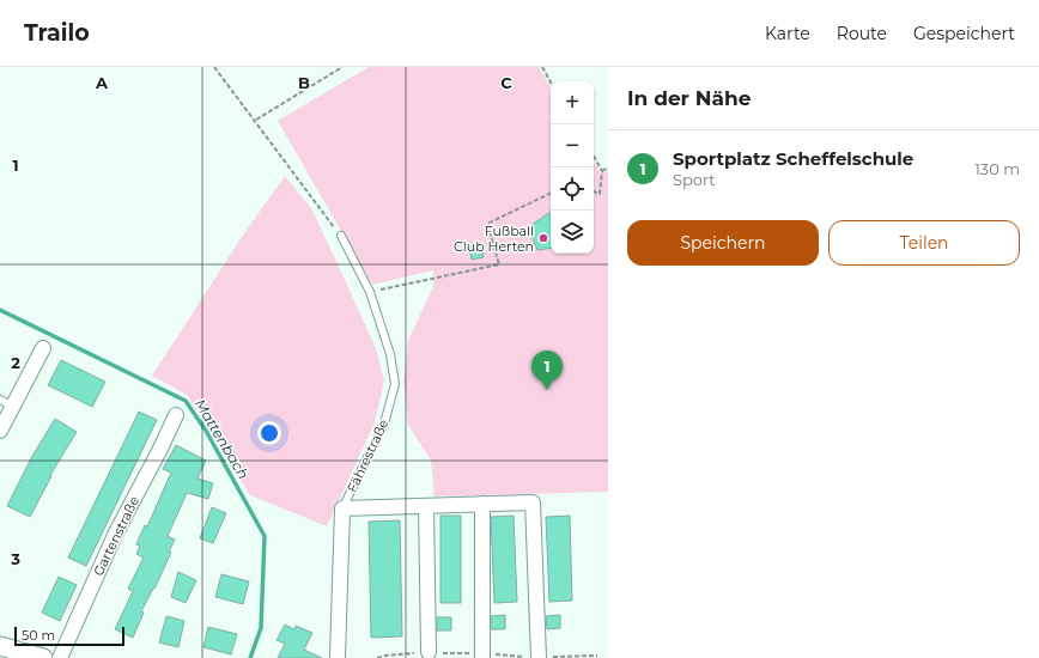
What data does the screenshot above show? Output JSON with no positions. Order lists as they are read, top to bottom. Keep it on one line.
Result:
{"streets":{"street":["Fährestraße","Gartenstraße"]},"water":["Mattenbach"],"places":["Fußball Club Herten"],"scale_bar":"50 m","page":{"header":"Trailo","nav":["Karte","Route","Gespeichert"],"heading":"In der Nähe","map_buttons":["+","−"],"list":[{"mark":"1","name":"Sportplatz Scheffelschule","note":"Sport","value":"130 m"}],"buttons":["Speichern","Teilen"],"pins":"1","scale":"50 m"},"grid":{"columns":["A","B","C"],"rows":["1","2","3"]}}
